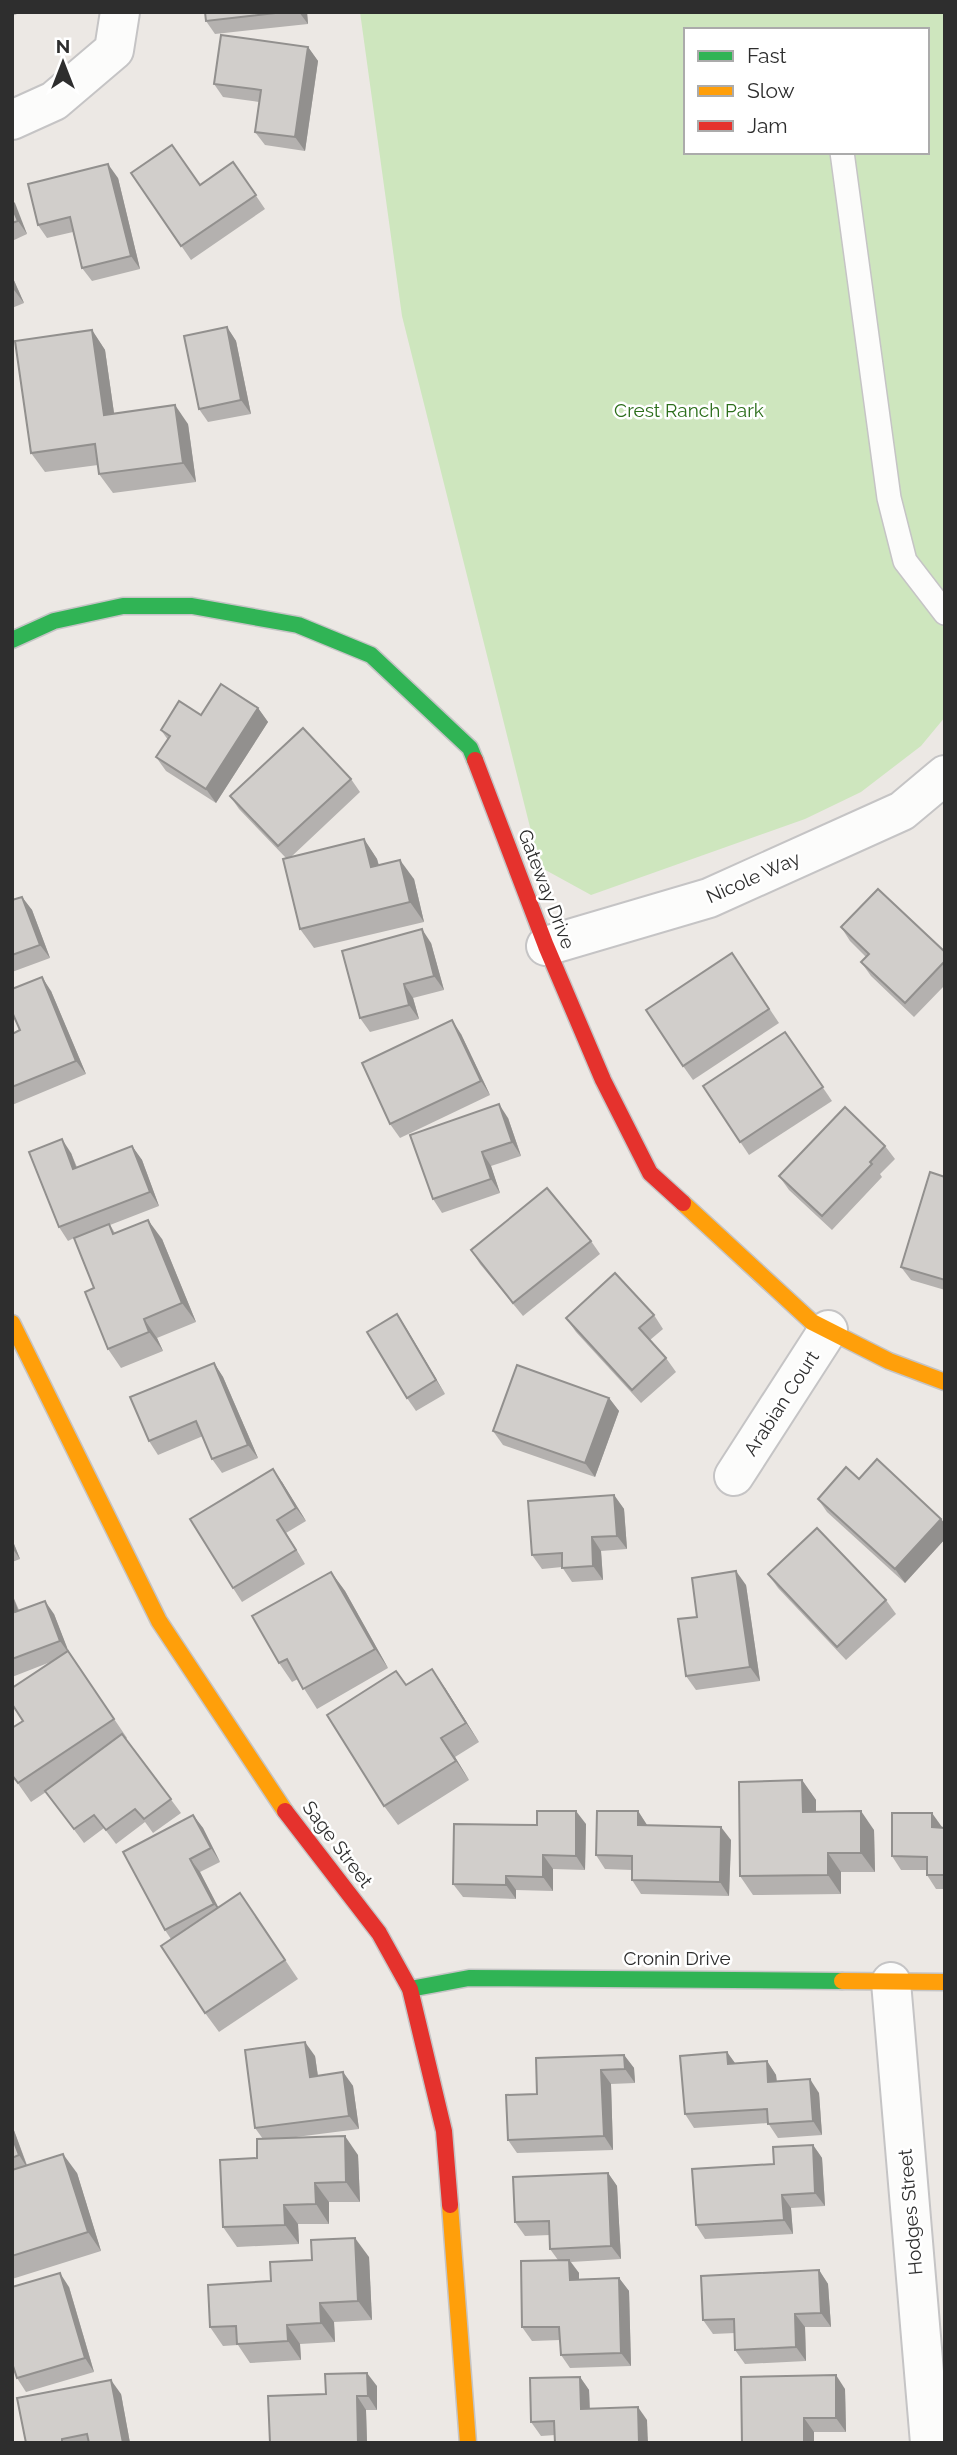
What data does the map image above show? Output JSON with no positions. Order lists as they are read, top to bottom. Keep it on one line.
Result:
{"streets":{"street":["Nicole Way","Gateway Drive","Arabian Court","Sage Street","Cronin Drive","Hodges Street"]},"crossings":[["Nicole Way","Gateway Drive"],["Gateway Drive","Arabian Court"],["Sage Street","Cronin Drive"],["Cronin Drive","Hodges Street"]],"parks":["Crest Ranch Park"],"legend":["Fast","Slow","Jam"],"north":"top"}
